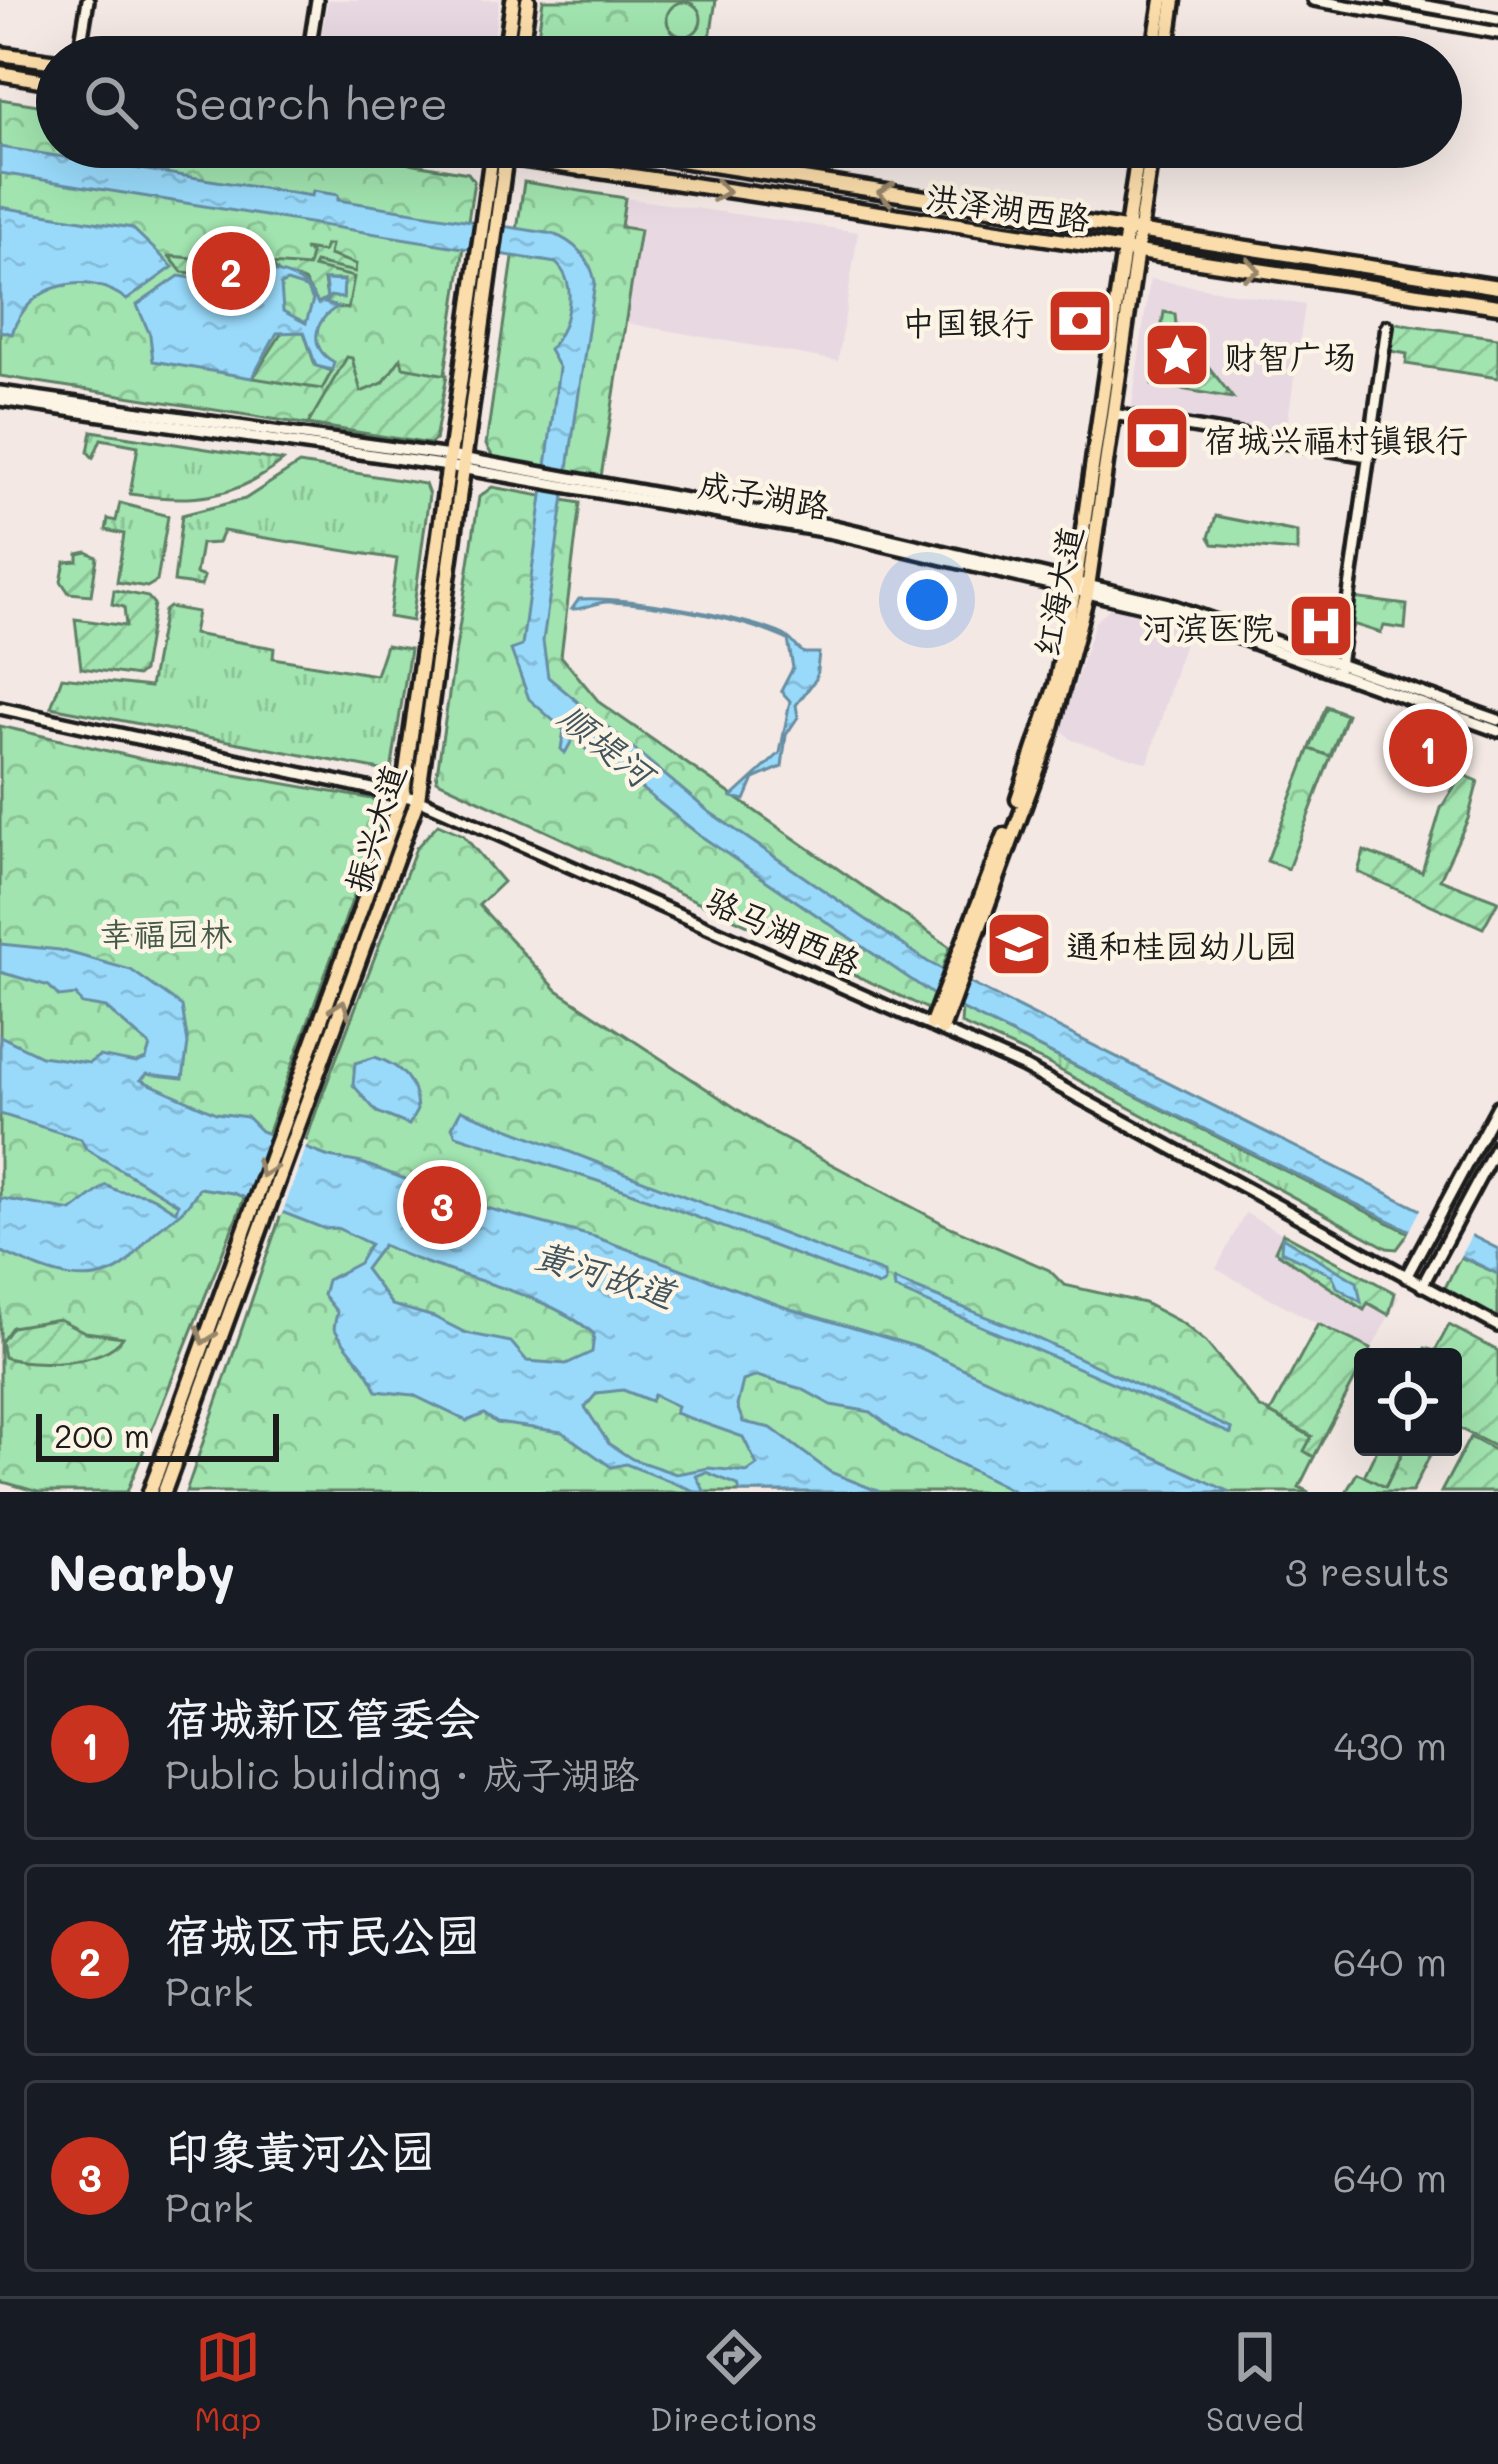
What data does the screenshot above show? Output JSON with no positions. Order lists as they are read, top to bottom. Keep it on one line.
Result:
{"streets":{"main road":["洪泽湖西路","红海大道","振兴大道"],"street":["成子湖路","骆马湖西路"]},"crossings":[["洪泽湖西路","红海大道"],["成子湖路","红海大道"],["成子湖路","振兴大道"],["红海大道","骆马湖西路"],["振兴大道","骆马湖西路"]],"water":["顺堤河","黄河故道"],"parks":["幸福园林"],"places":{"bank":["中国银行","宿城兴福村镇银行"],"place":["财智广场"],"hospital":["河滨医院"],"school or university":["通和桂园幼儿园"]},"scale_bar":"200 m","page":{"search":"Search here","pins":["2","1","3"],"scale":"200 m","heading":["Nearby","3 results"],"list":[{"mark":"1","name":"宿城新区管委会","note":"Public building · 成子湖路","value":"430 m"},{"mark":"2","name":"宿城区市民公园","note":"Park","value":"640 m"},{"mark":"3","name":"印象黄河公园","note":"Park","value":"640 m"}],"nav":["Map","Directions","Saved"]}}
